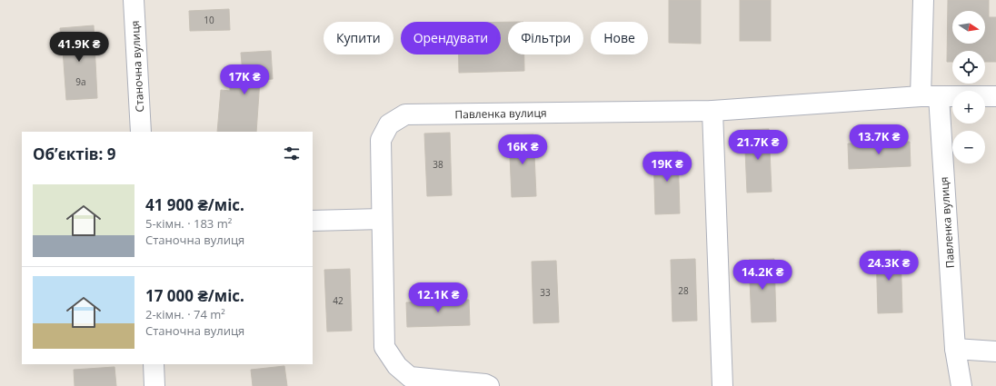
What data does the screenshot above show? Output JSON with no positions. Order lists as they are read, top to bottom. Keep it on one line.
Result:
{"streets":{"street":["Станочна вулиця","Павленка вулиця"]},"house_numbers":["10","9а","38","28","33","42"],"north":"right","page":{"map_buttons":["+","−"],"chip":["Купити","Орендувати","Фільтри","Нове"],"price":["41.9K ₴","17K ₴","13.7K ₴","21.7K ₴","16K ₴","19K ₴","24.3K ₴","14.2K ₴","12.1K ₴"],"heading":"Об’єктів: 9","list":[{"name":"41 900 ₴/міс.","note":"5-кімн. · 183 m² · Станочна вулиця"},{"name":"17 000 ₴/міс.","note":"2-кімн. · 74 m² · Станочна вулиця"}]}}
